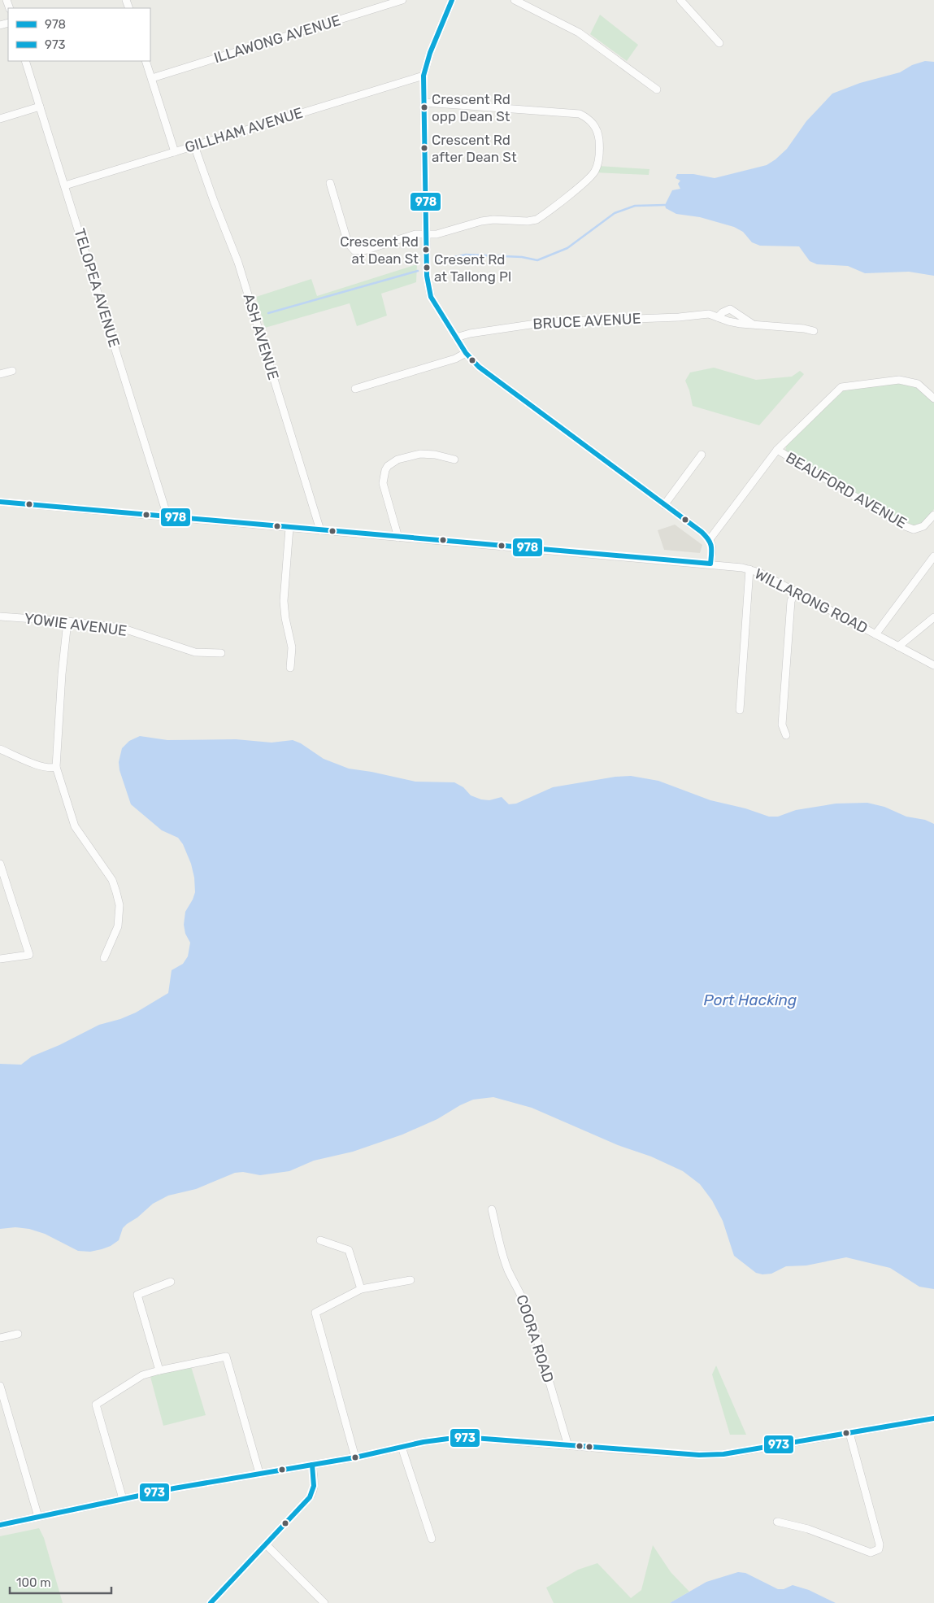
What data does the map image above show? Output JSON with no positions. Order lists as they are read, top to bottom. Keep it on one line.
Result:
{"streets":{"street":["ILLAWONG AVENUE","GILLHAM AVENUE","TELOPEA AVENUE","BRUCE AVENUE","ASH AVENUE","BEAUFORD AVENUE","WILLARONG ROAD","YOWIE AVENUE","COORA ROAD"]},"crossings":[["GILLHAM AVENUE","TELOPEA AVENUE"],["GILLHAM AVENUE","ASH AVENUE"],["TELOPEA AVENUE","WILLARONG ROAD"],["ASH AVENUE","WILLARONG ROAD"]],"water":["Port Hacking"],"places":["Crescent Rd opp Dean St","Crescent Rd after Dean St","Crescent Rd at Dean St","Cresent Rd at Tallong Pl"],"lines":["transit line 978","transit line 973"],"legend":["978","973"],"scale_bar":"100 m"}
